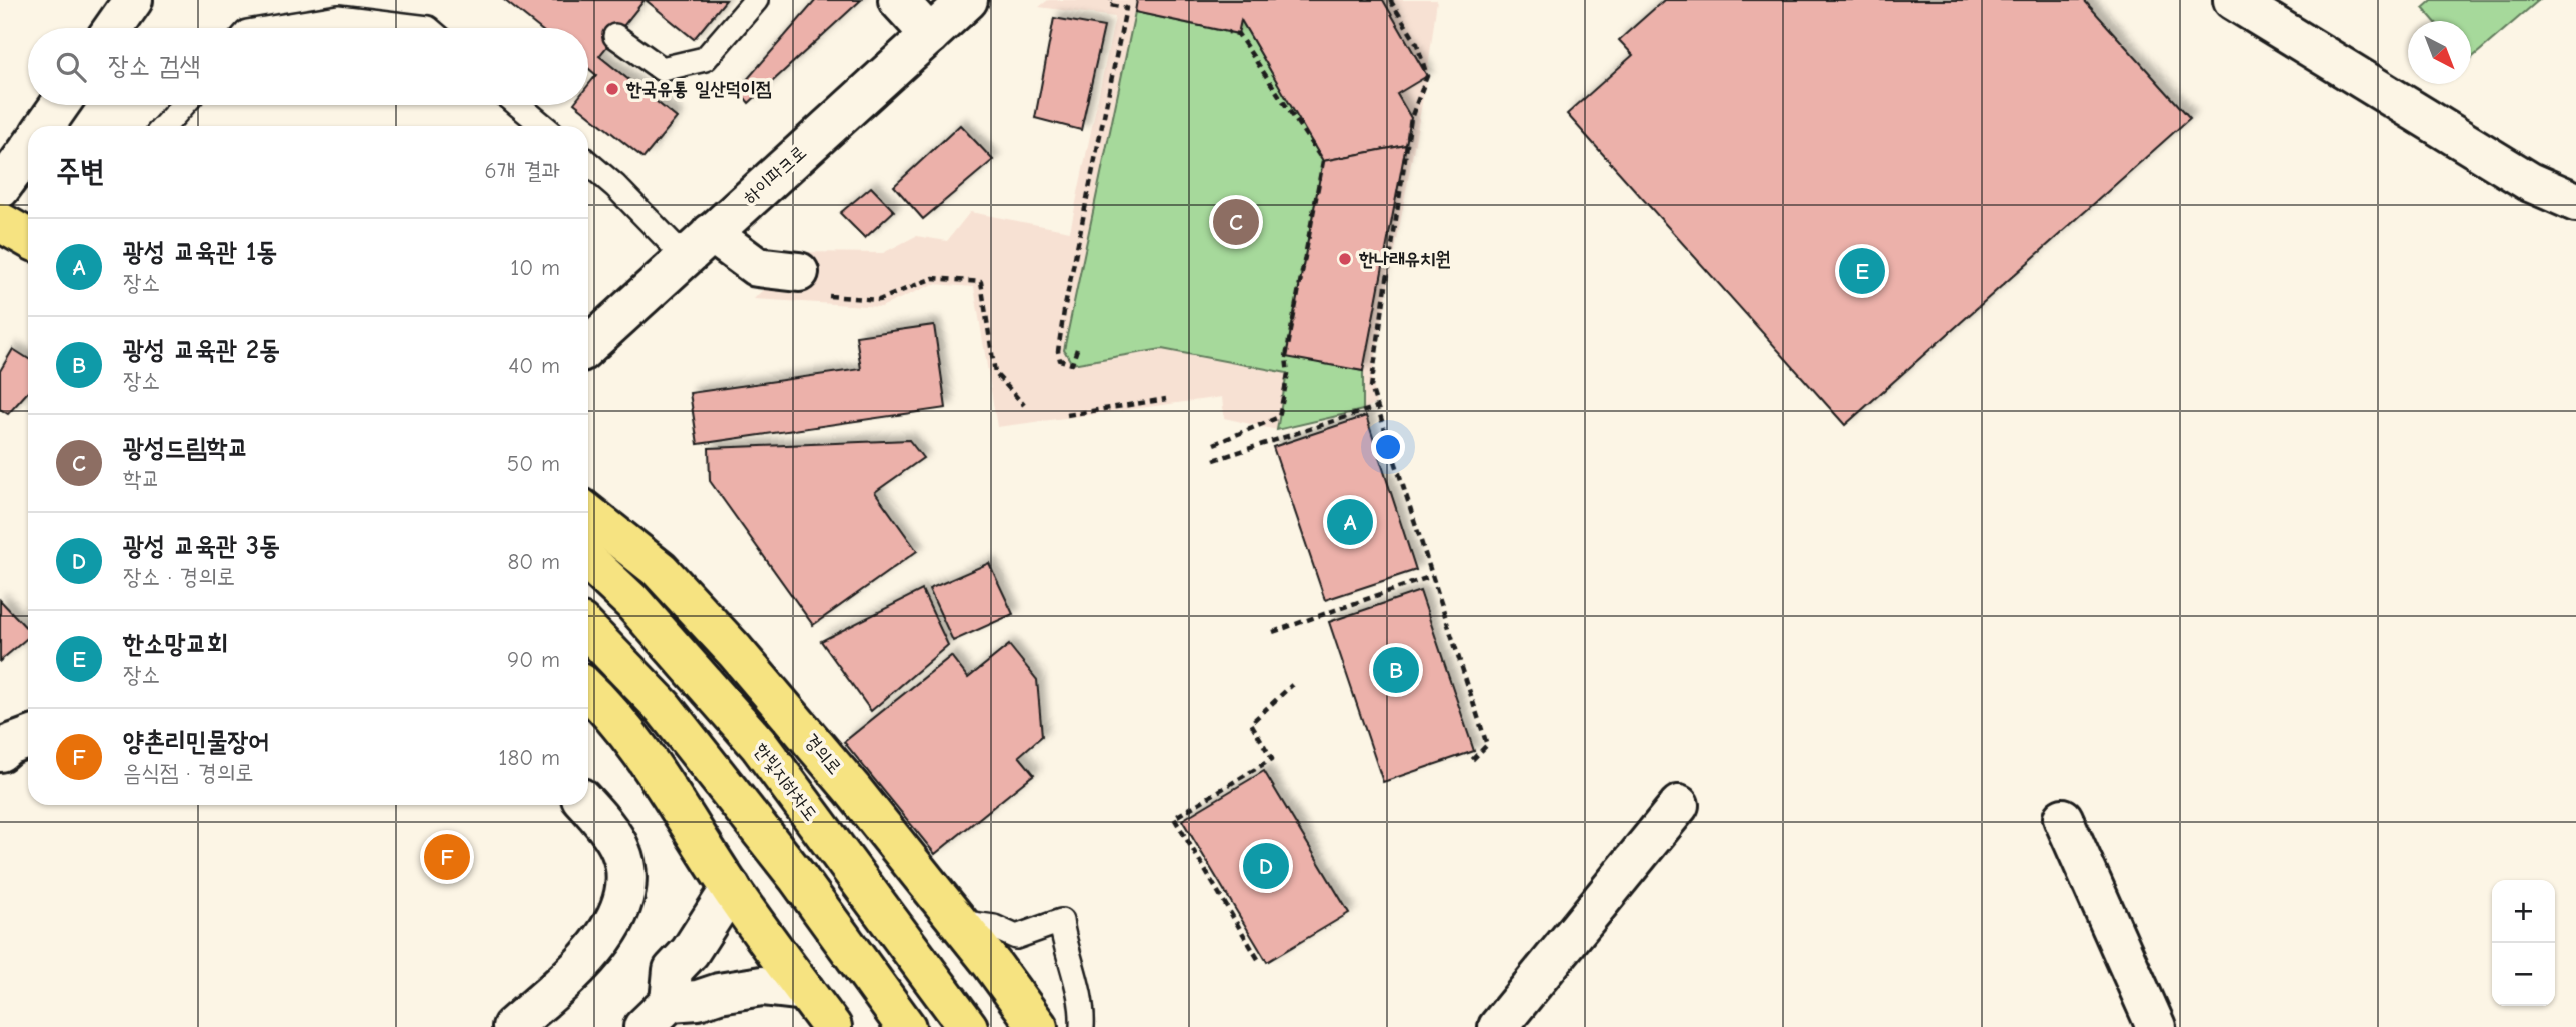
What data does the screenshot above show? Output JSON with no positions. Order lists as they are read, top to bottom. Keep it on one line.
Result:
{"streets":{"main road":["경의로","한빛지하차도"],"street":["하이파크로"]},"places":["한국유통 일산덕이점","한나래유치원"],"north":"bottom right","page":{"search":"장소 검색","heading":["주변","6개 결과"],"pins":["C","E","A","B","F","D"],"list":[{"mark":"A","name":"광성 교육관 1동","note":"장소","value":"10 m"},{"mark":"B","name":"광성 교육관 2동","note":"장소","value":"40 m"},{"mark":"C","name":"광성드림학교","note":"학교","value":"50 m"},{"mark":"D","name":"광성 교육관 3동","note":"장소 · 경의로","value":"80 m"},{"mark":"E","name":"한소망교회","note":"장소","value":"90 m"},{"mark":"F","name":"양촌리민물장어","note":"음식점 · 경의로","value":"180 m"}],"map_buttons":["+","−"]}}
